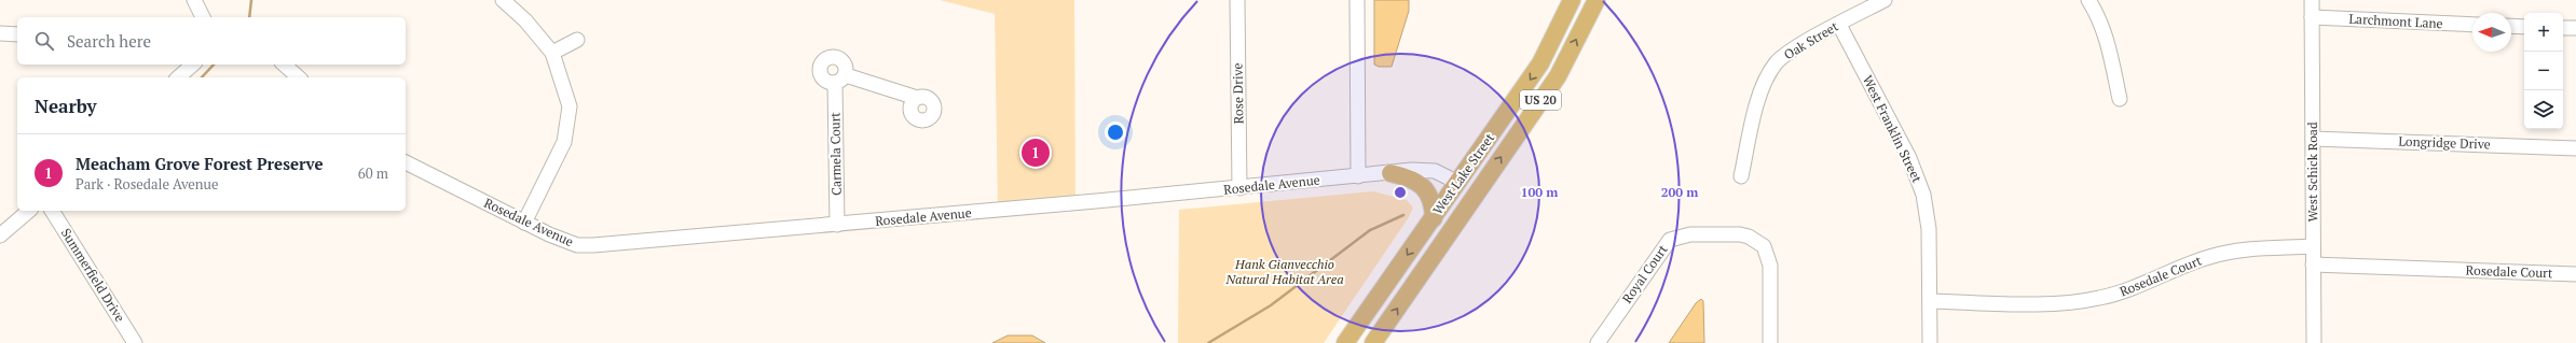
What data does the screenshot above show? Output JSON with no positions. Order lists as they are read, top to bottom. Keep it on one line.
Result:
{"streets":{"main road":["US 20","West Lake Street"],"street":["Larchmont Lane","Oak Street","Rose Drive","West Franklin Street","Longridge Drive","Carmela Court","West Schick Road","Rosedale Avenue","Rosedale Court","Royal Court","Summerfield Drive"]},"crossings":[["Larchmont Lane","West Schick Road"],["Oak Street","West Franklin Street"],["Rose Drive","Rosedale Avenue"],["West Franklin Street","Rosedale Court"],["Longridge Drive","West Schick Road"],["Carmela Court","Rosedale Avenue"],["West Schick Road","Rosedale Court"],["West Lake Street","Rosedale Avenue"]],"parks":["Hank Gianvecchio Natural Habitat Area"],"north":"left","page":{"map_buttons":["+","−"],"search":"Search here","heading":"Nearby","list":[{"mark":"1","name":"Meacham Grove Forest Preserve","note":"Park · Rosedale Avenue","value":"60 m"}],"pins":"1"},"rings":["100 m","200 m"]}
